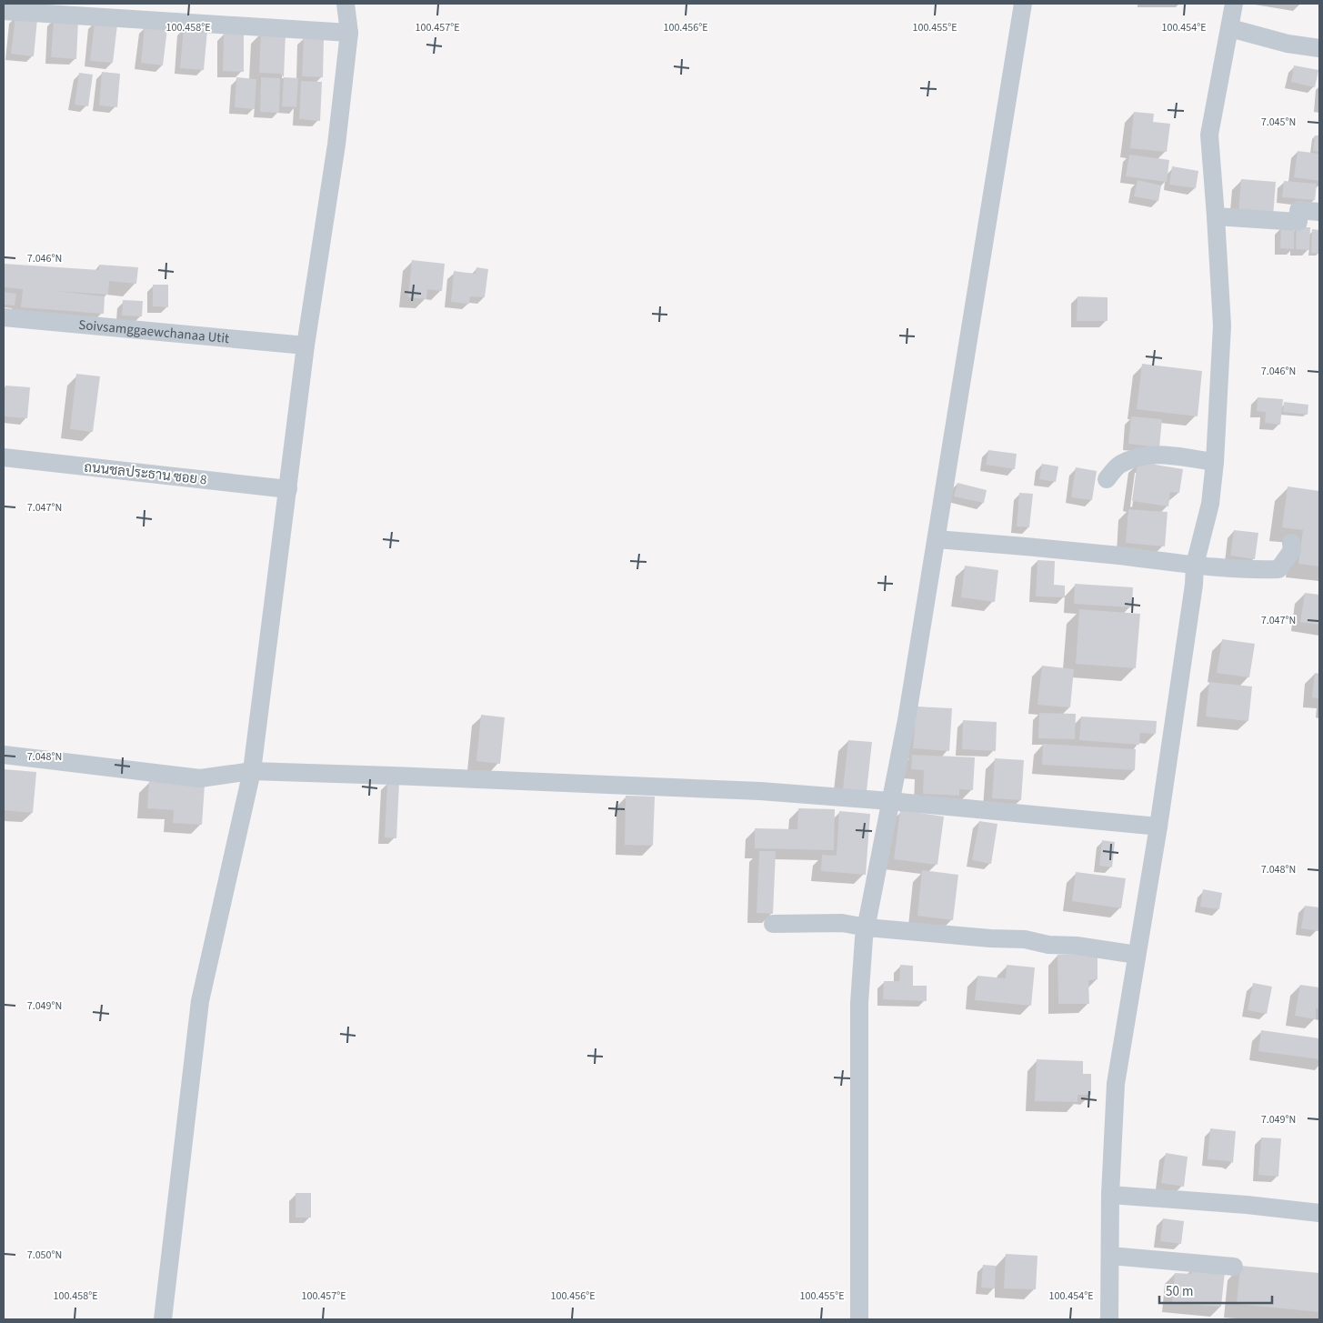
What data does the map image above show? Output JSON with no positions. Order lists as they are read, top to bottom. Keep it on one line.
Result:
{"streets":{"street":["Soivsamggaewchanaa Utit","ถนนชลประธาน ซอย 8"]},"scale_bar":"50 m","coordinates":["100.458°E","100.457°E","100.456°E","100.455°E","100.454°E","7.045°N","7.046°N","7.047°N","7.048°N","7.049°N","7.050°N"]}
